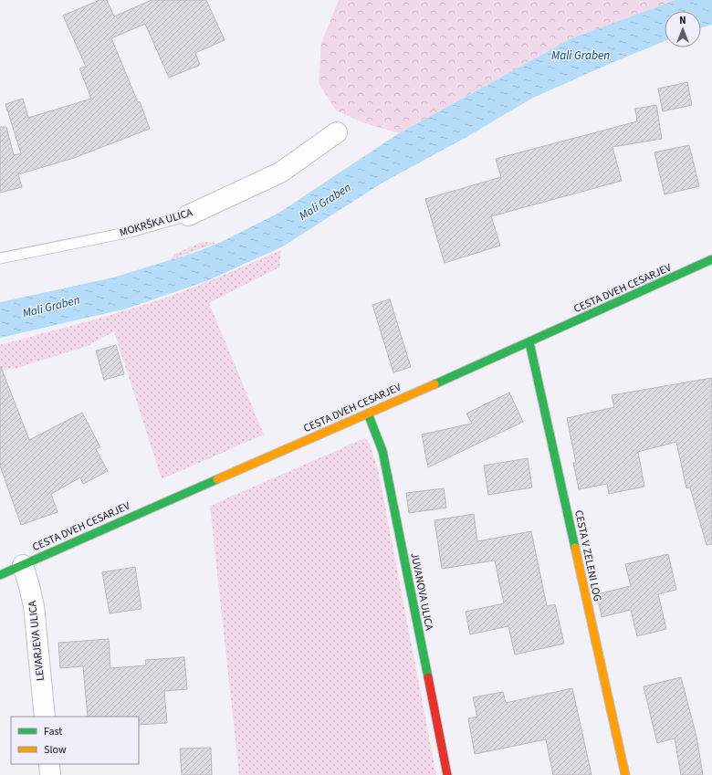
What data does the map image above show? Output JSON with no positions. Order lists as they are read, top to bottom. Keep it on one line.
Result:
{"streets":{"street":["MOKRŠKA ULICA","CESTA DVEH CESARJEV","CESTA V ZELENI LOG","JUVANOVA ULICA","LEVARJEVA ULICA"]},"crossings":[["CESTA DVEH CESARJEV","CESTA V ZELENI LOG"],["CESTA DVEH CESARJEV","JUVANOVA ULICA"],["CESTA DVEH CESARJEV","LEVARJEVA ULICA"]],"water":["Mali Graben"],"legend":["Fast","Slow"],"north":"top"}
